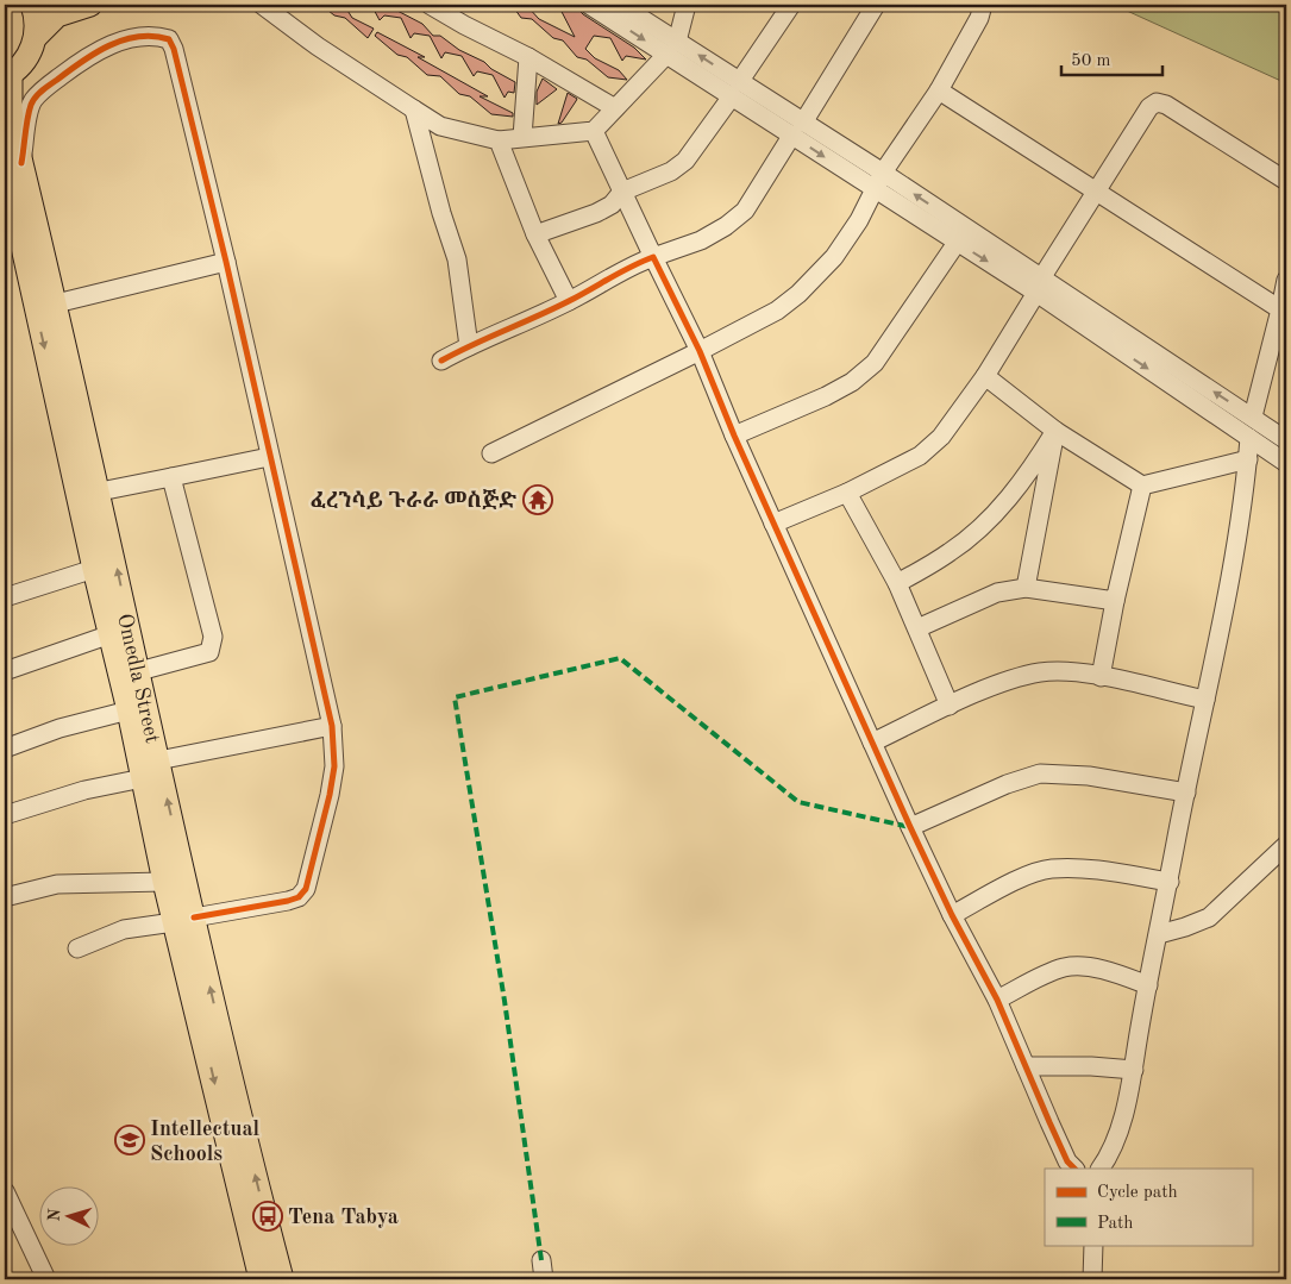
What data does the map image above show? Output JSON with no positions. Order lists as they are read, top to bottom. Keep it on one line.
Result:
{"streets":{"main road":["Omedla Street"]},"places":{"temple":["ፈረንሳይ ጉራራ መስጅድ"],"school or university":["Intellectual Schools"],"bus stop":["Tena Tabya"]},"legend":["Cycle path","Path"],"scale_bar":"50 m","north":"left"}
